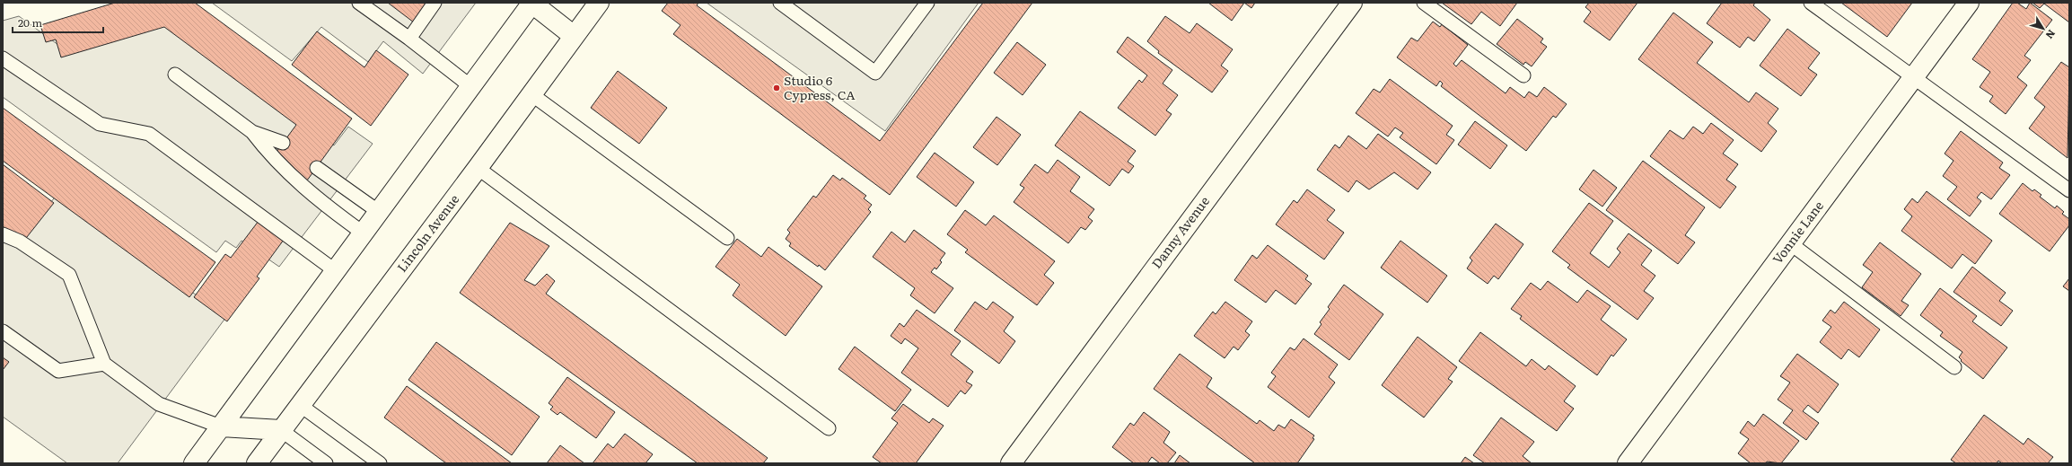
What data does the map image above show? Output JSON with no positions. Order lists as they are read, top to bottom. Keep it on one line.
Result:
{"streets":{"main road":["Danny Avenue","Vonnie Lane","Lincoln Avenue"]},"places":["Studio 6 Cypress, CA"],"scale_bar":"20 m","north":"bottom right"}
